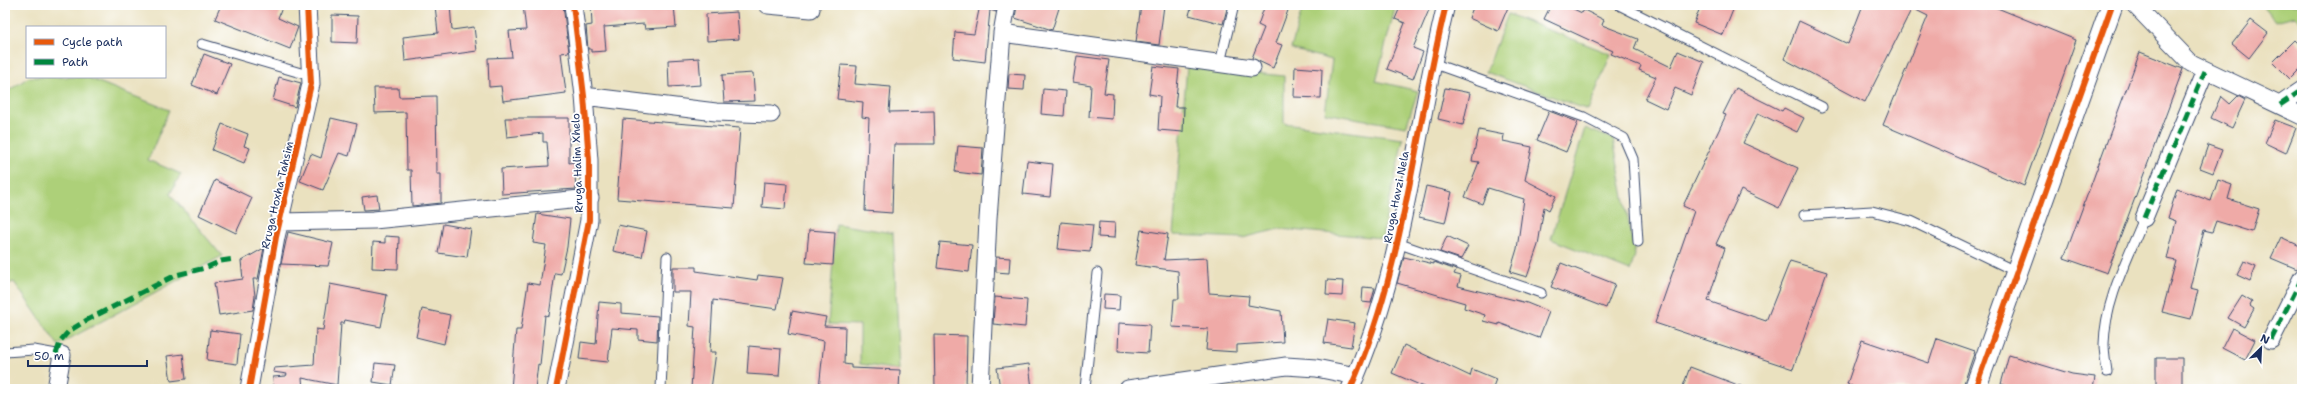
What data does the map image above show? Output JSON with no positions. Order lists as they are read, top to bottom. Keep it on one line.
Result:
{"streets":{"street":["Rruga Halim Xhelo","Rruga Hoxha Tahsim","Rruga Havzi Nela"]},"legend":["Cycle path","Path"],"scale_bar":"50 m","north":"top right"}
